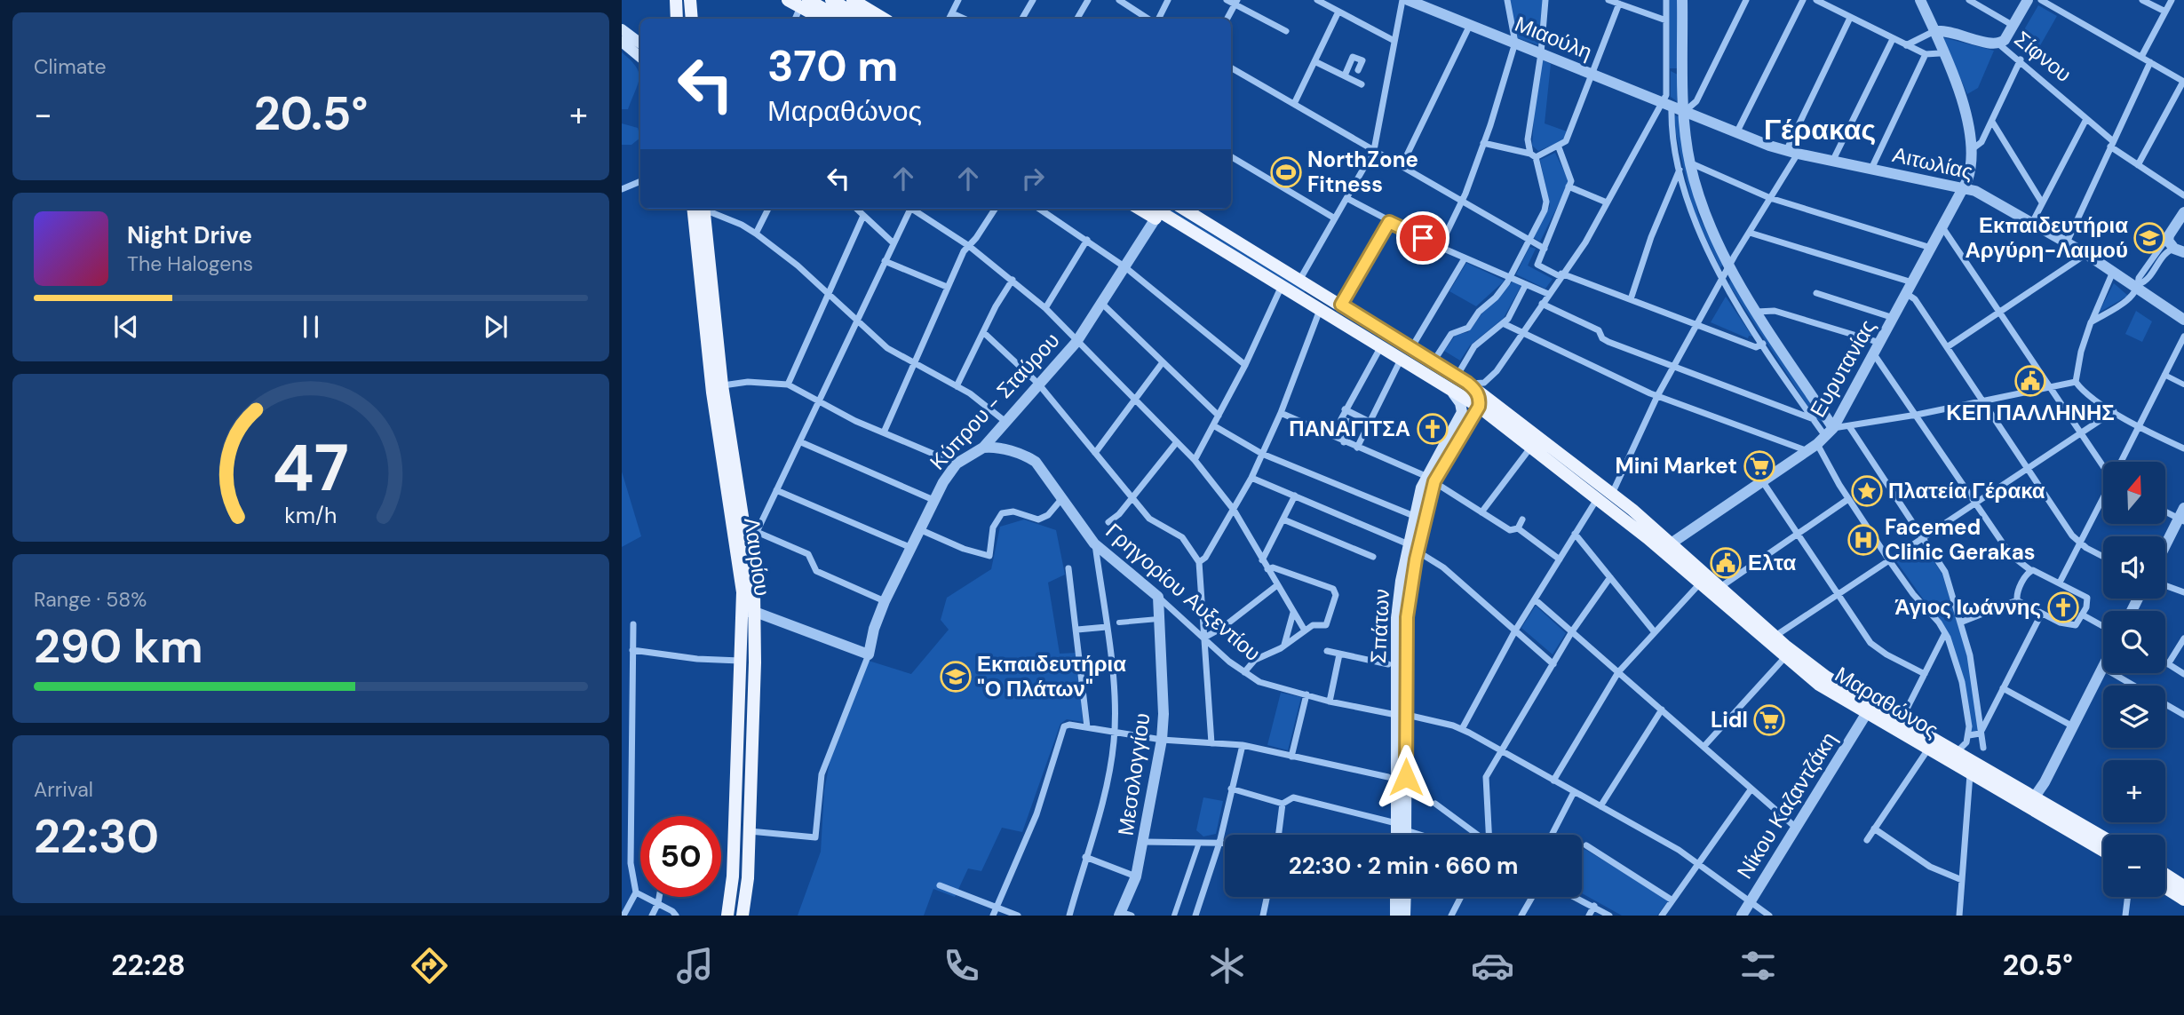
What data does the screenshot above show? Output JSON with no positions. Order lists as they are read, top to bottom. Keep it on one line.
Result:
{"streets":{"main road":["Λαυρίου","Σπάτων","Μαραθώνος"],"street":["Μιαούλη","Σίφνου","Αιτωλίας","Ευρυτανίας","Κύπρου - Σταύρου","Γρηγορίου Αυξεντίου","Μεσολογγίου","Νίκου Καζαντζάκη"]},"crossings":[["Μιαούλη","Αιτωλίας"],["Σίφνου","Ευρυτανίας"],["Αιτωλίας","Ευρυτανίας"],["Ευρυτανίας","Μαραθώνος"],["Κύπρου - Σταύρου","Γρηγορίου Αυξεντίου"],["Κύπρου - Σταύρου","Μαραθώνος"],["Γρηγορίου Αυξεντίου","Σπάτων"],["Γρηγορίου Αυξεντίου","Μεσολογγίου"],["Γρηγορίου Αυξεντίου","Νίκου Καζαντζάκη"],["Σπάτων","Μαραθώνος"],["Μαραθώνος","Νίκου Καζαντζάκη"]],"districts":["Γέρακας"],"places":{"sports":["NorthZone Fitness"],"school or university":["Εκπαιδευτήρια Αργύρη-Λαιμού","Εκπαιδευτήρια \"Ο Πλάτων\""],"public building":["ΚΕΠ ΠΑΛΛΗΝΗΣ","Ελτα"],"church":["ΠΑΝΑΓΙΤΣΑ","Άγιος Ιωάννης"],"supermarket":["Mini Market","Lidl"],"place":["Πλατεία Γέρακα"],"hospital":["Facemed Clinic Gerakas"]},"north":"top","page":{"tile":["Climate",["Range · 58%","290 km"],["Arrival","22:30"]],"turn":["370 m","Μαραθώνος"],"heat":["−","20.5°","+"],"song":["Night Drive","The Halogens"],"map_buttons":["+","−"],"limit":"50","trip":"22:30 · 2 min · 660 m","tabs":["22:28","20.5°"],"gauge":["47","km/h"]}}
